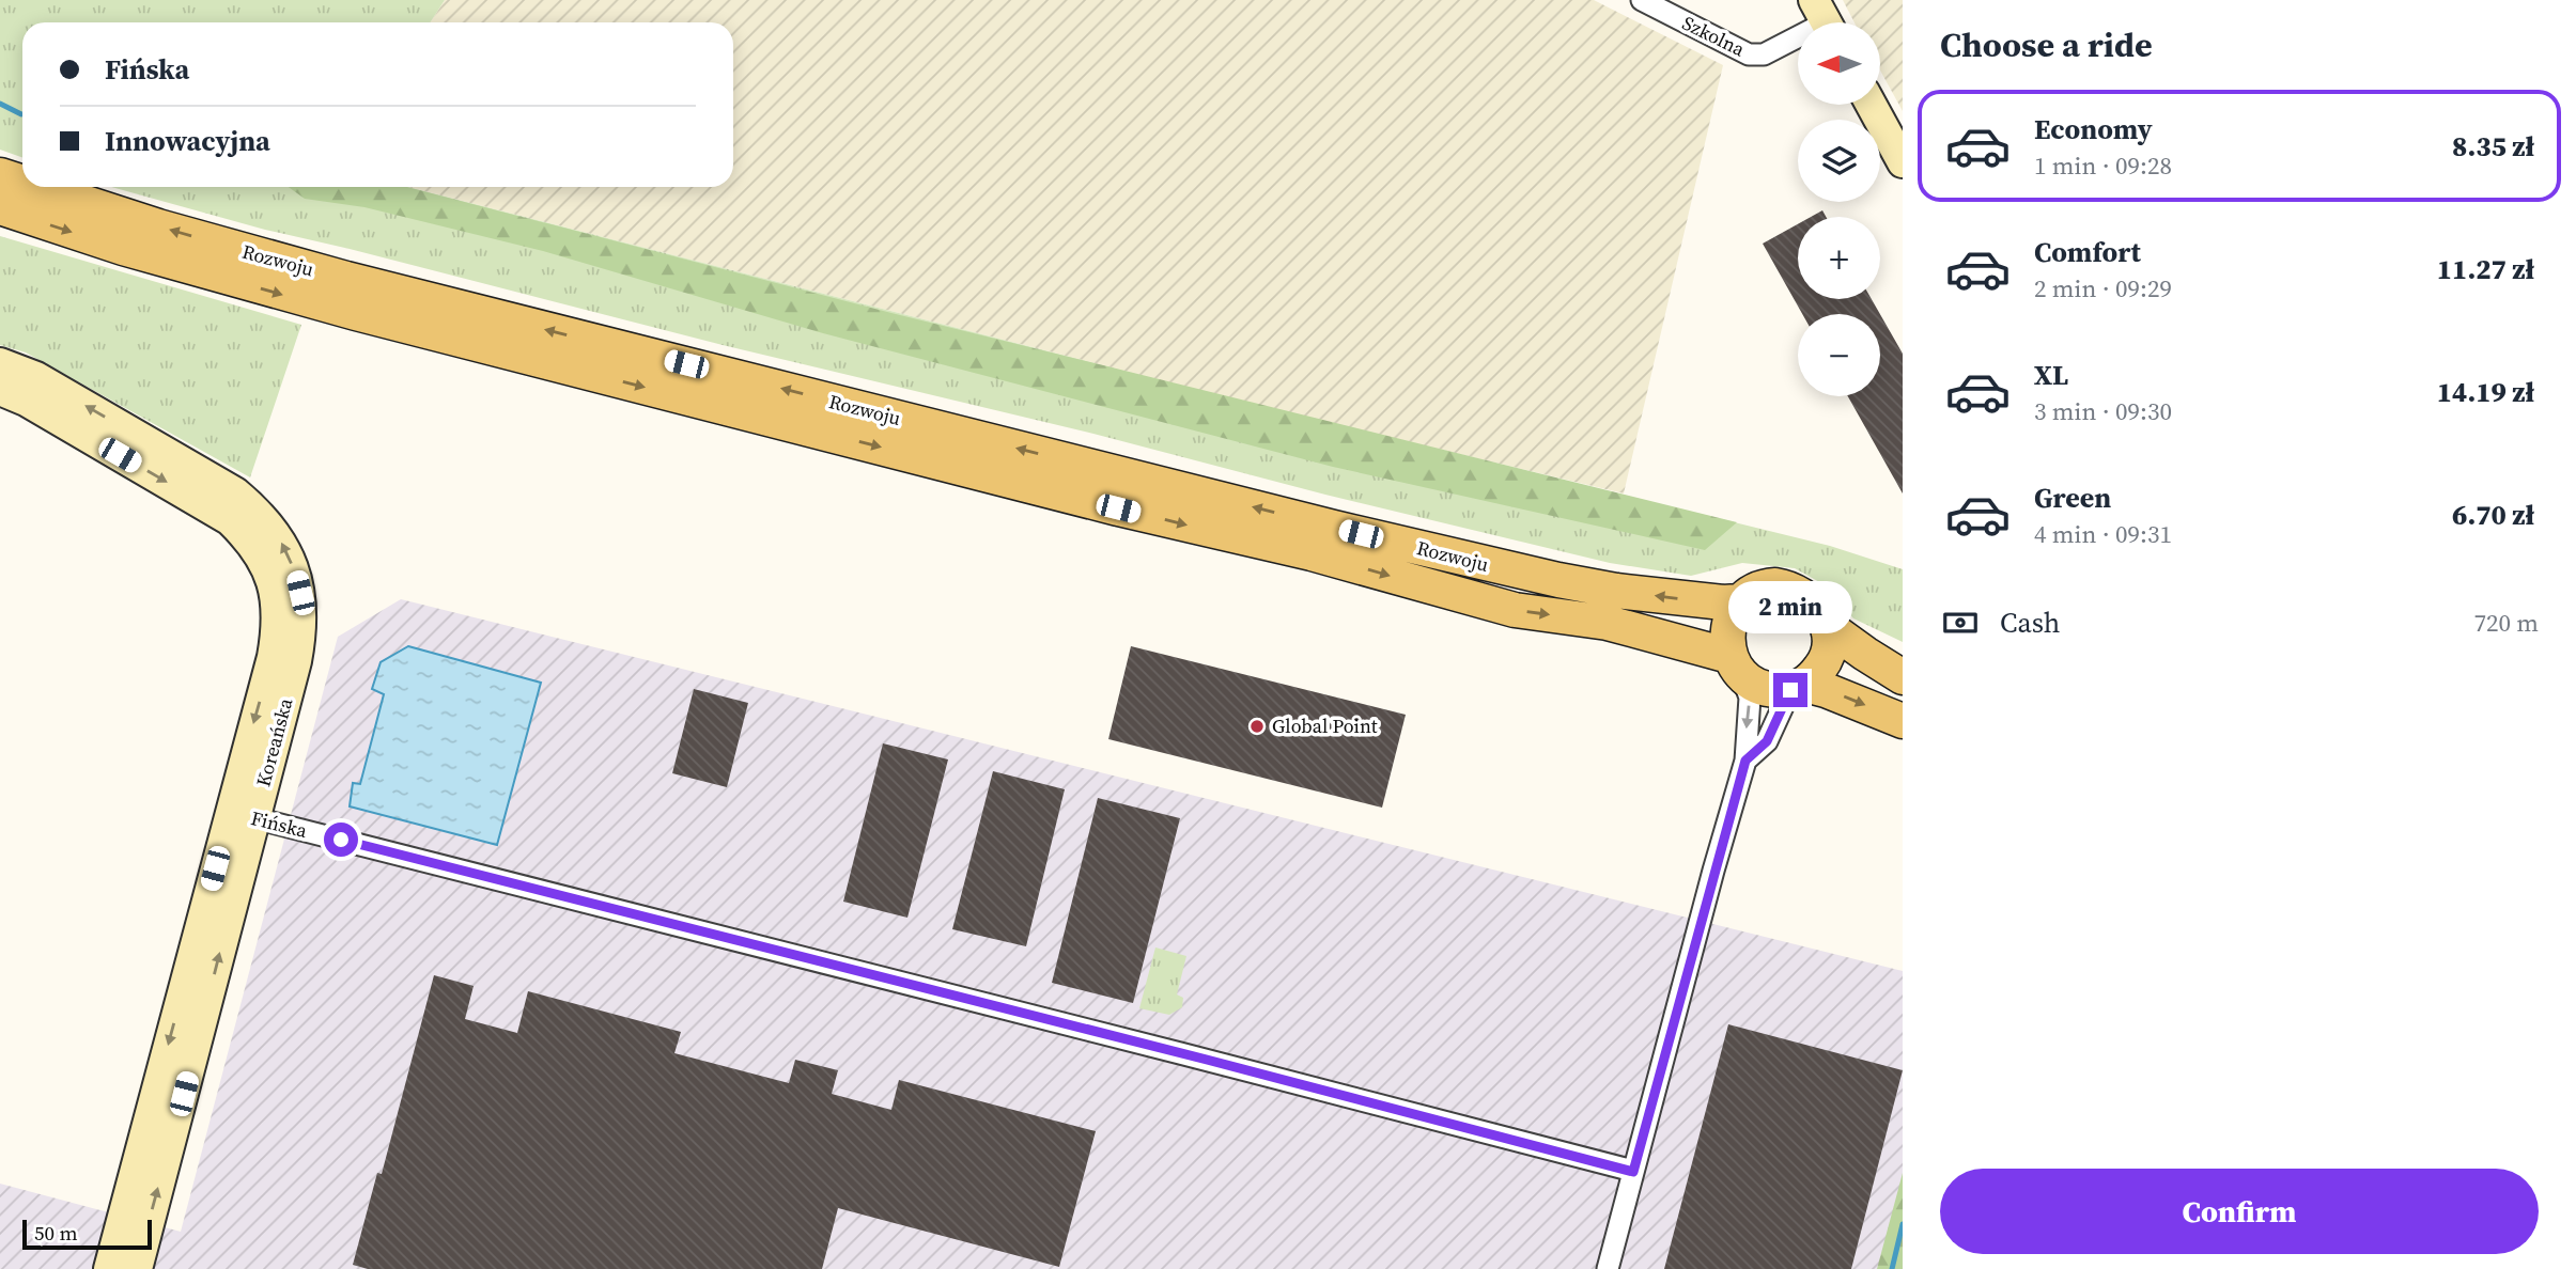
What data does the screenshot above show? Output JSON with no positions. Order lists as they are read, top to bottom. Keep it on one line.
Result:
{"streets":{"main road":["Rozwoju"],"street":["Szkolna","Koreańska","Fińska"]},"crossings":[["Koreańska","Fińska"]],"places":["Global Point"],"scale_bar":"50 m","north":"left","page":{"heading":"Choose a ride","map_buttons":["+","−"],"banner":["Fińska","Innowacyjna"],"list":[{"name":"Economy","note":"1 min · 09:28","value":"8.35 zł"},{"name":"Comfort","note":"2 min · 09:29","value":"11.27 zł"},{"name":"XL","note":"3 min · 09:30","value":"14.19 zł"},{"name":"Green","note":"4 min · 09:31","value":"6.70 zł"}],"bubble":"2 min","pay":["Cash","720 m"],"buttons":"Confirm","scale":"50 m"}}
